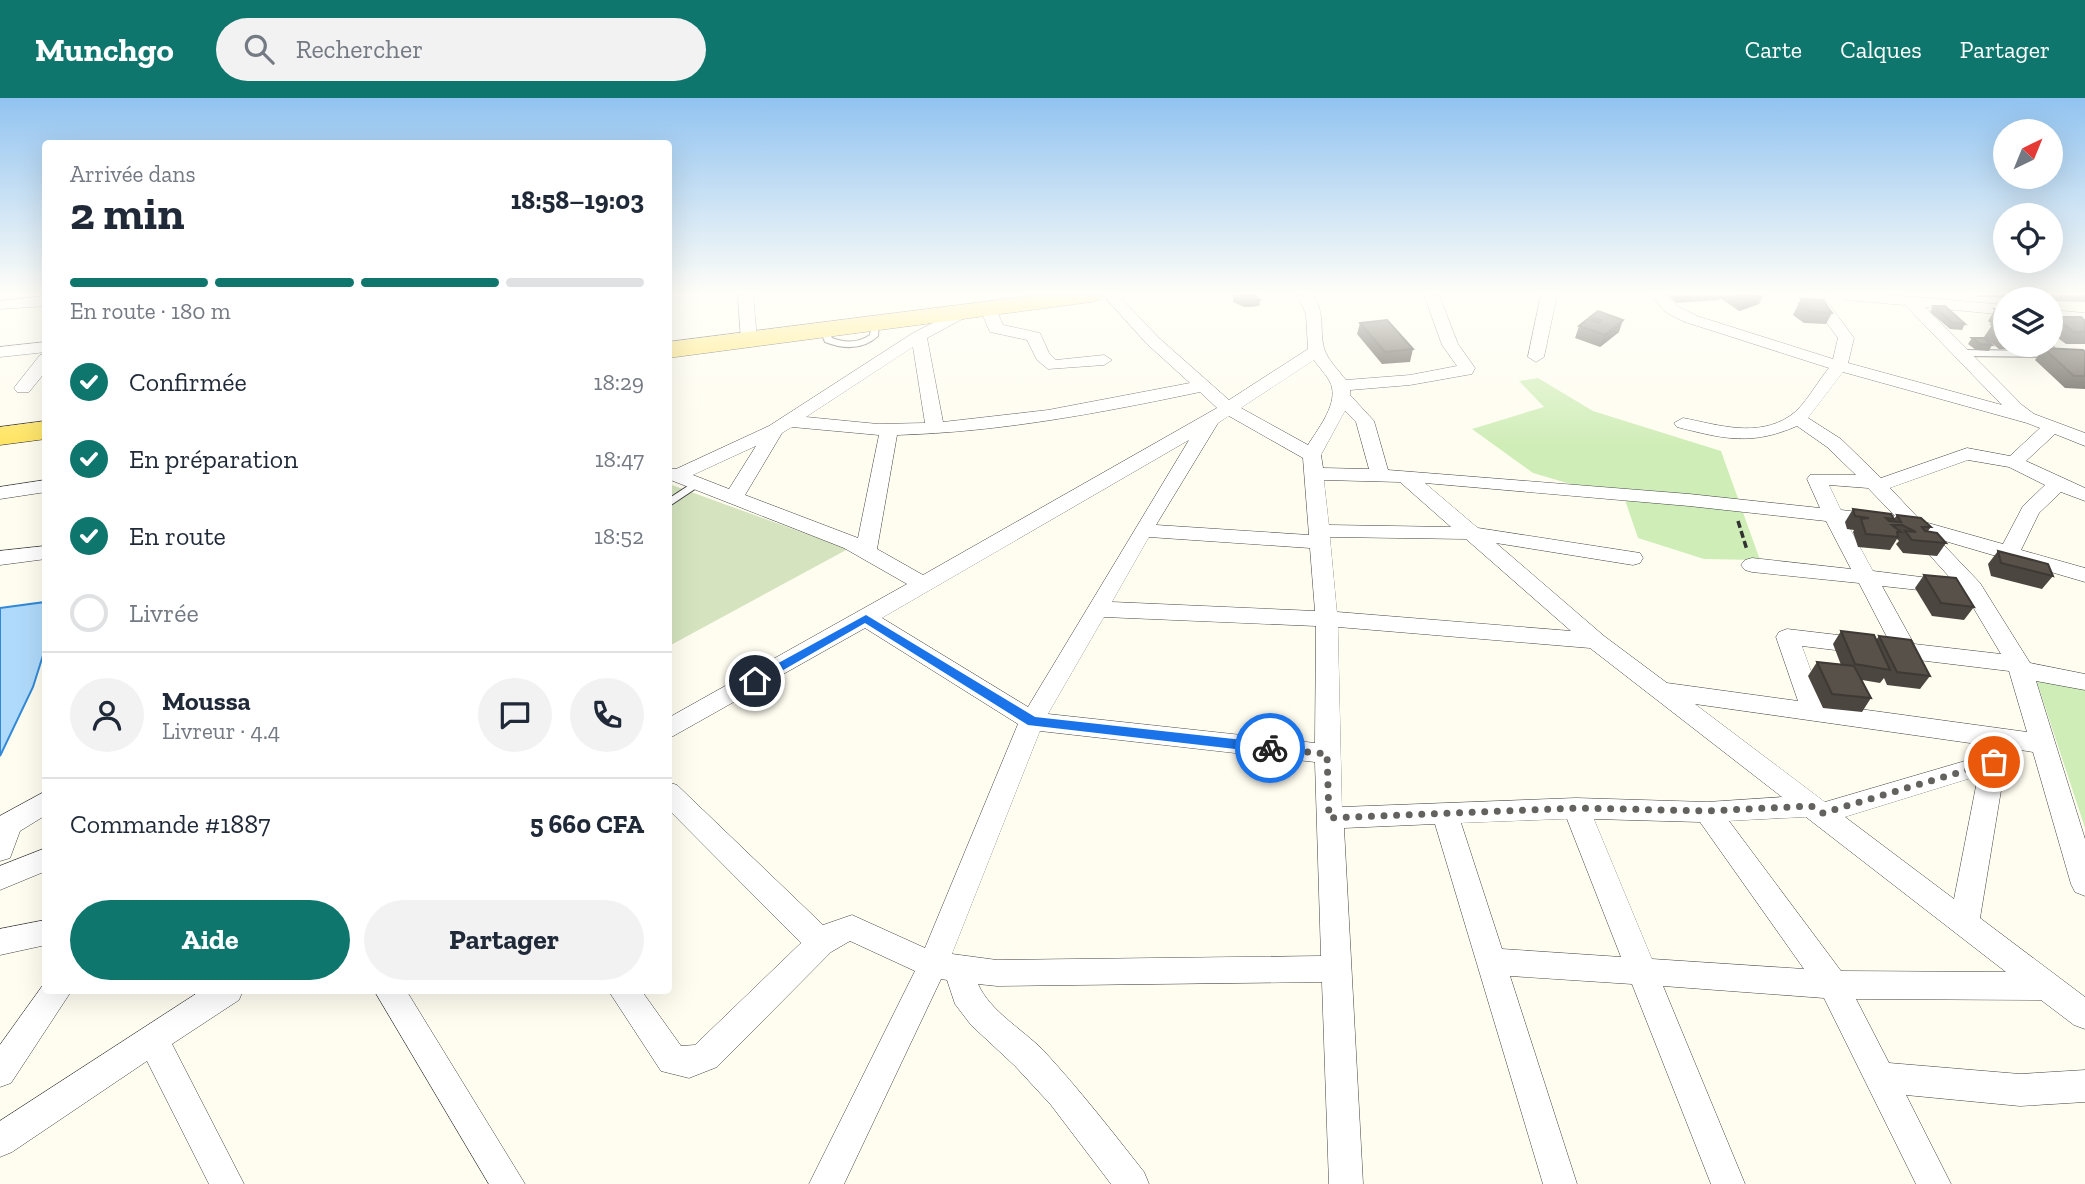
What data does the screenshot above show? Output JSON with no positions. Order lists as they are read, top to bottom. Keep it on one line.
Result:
{"north":"top right","page":{"header":"Munchgo","search":"Rechercher","nav":["Carte","Calques","Partager"],"heading":["2 min","Arrivée dans","18:58–19:03"],"panel":["Moussa","Livreur · 4.4","Commande #1887","5 660 CFA"],"bar":"En route · 180 m","list":[["Confirmée","18:29"],["En préparation","18:47"],["En route","18:52"],"Livrée"],"buttons":["Aide","Partager"]}}
